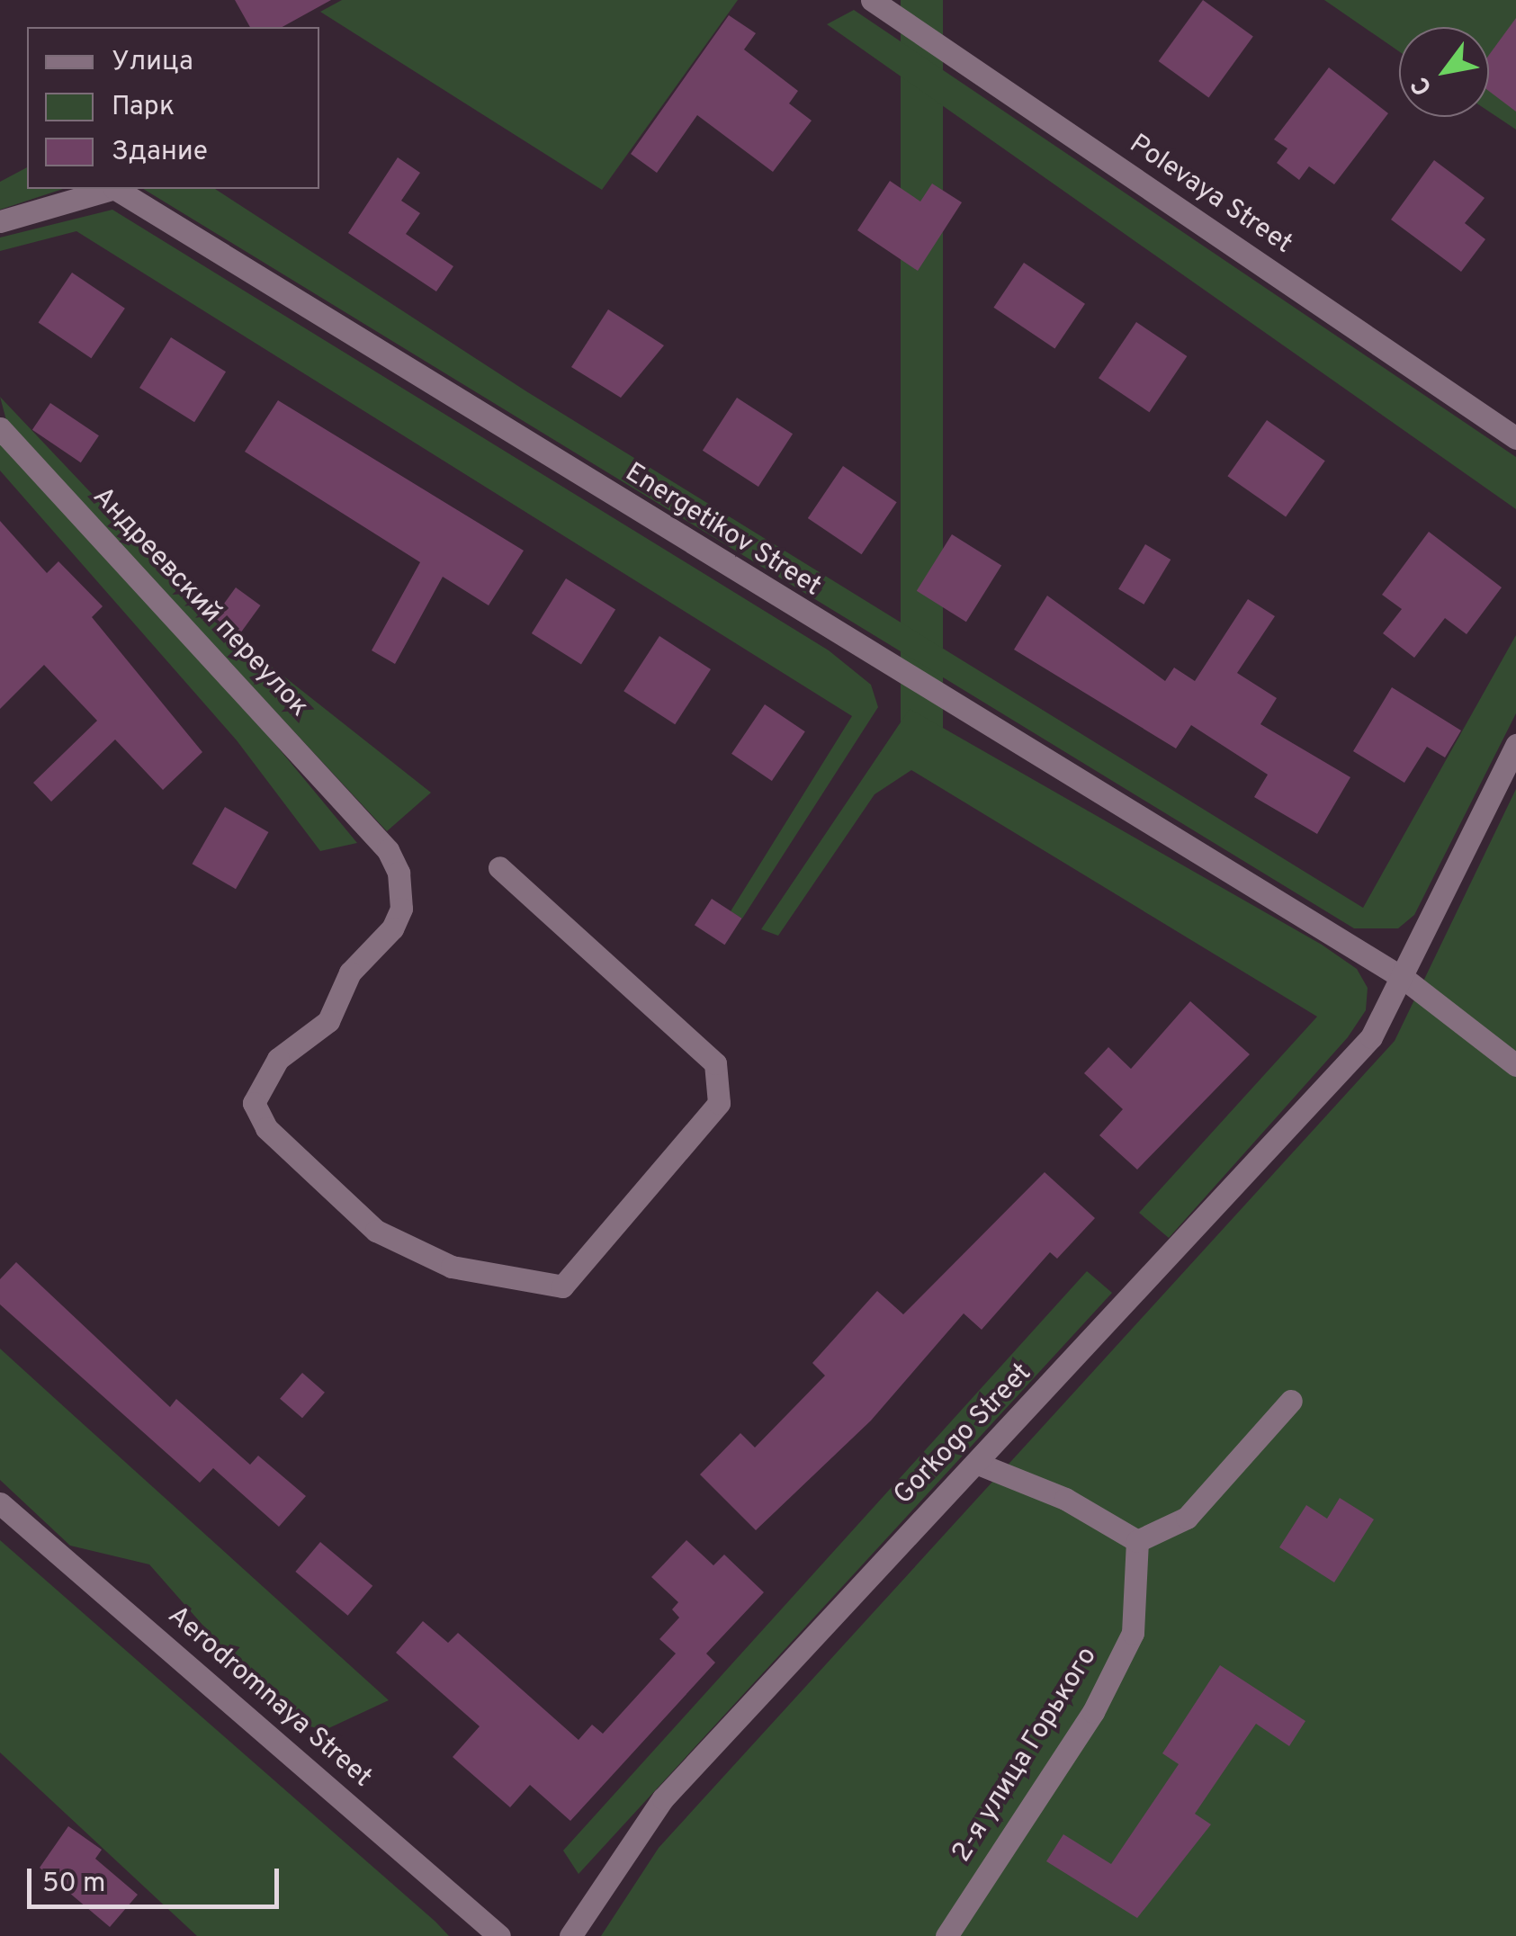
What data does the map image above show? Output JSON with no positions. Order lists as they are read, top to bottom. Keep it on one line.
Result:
{"streets":{"street":["Polevaya Street","Energetikov Street","Андреевский переулок","Gorkogo Street","Aerodromnaya Street","2-я улица Горького"]},"crossings":[["Energetikov Street","Gorkogo Street"]],"legend":["Улица","Парк","Здание"],"scale_bar":"50 m","north":"bottom left"}
